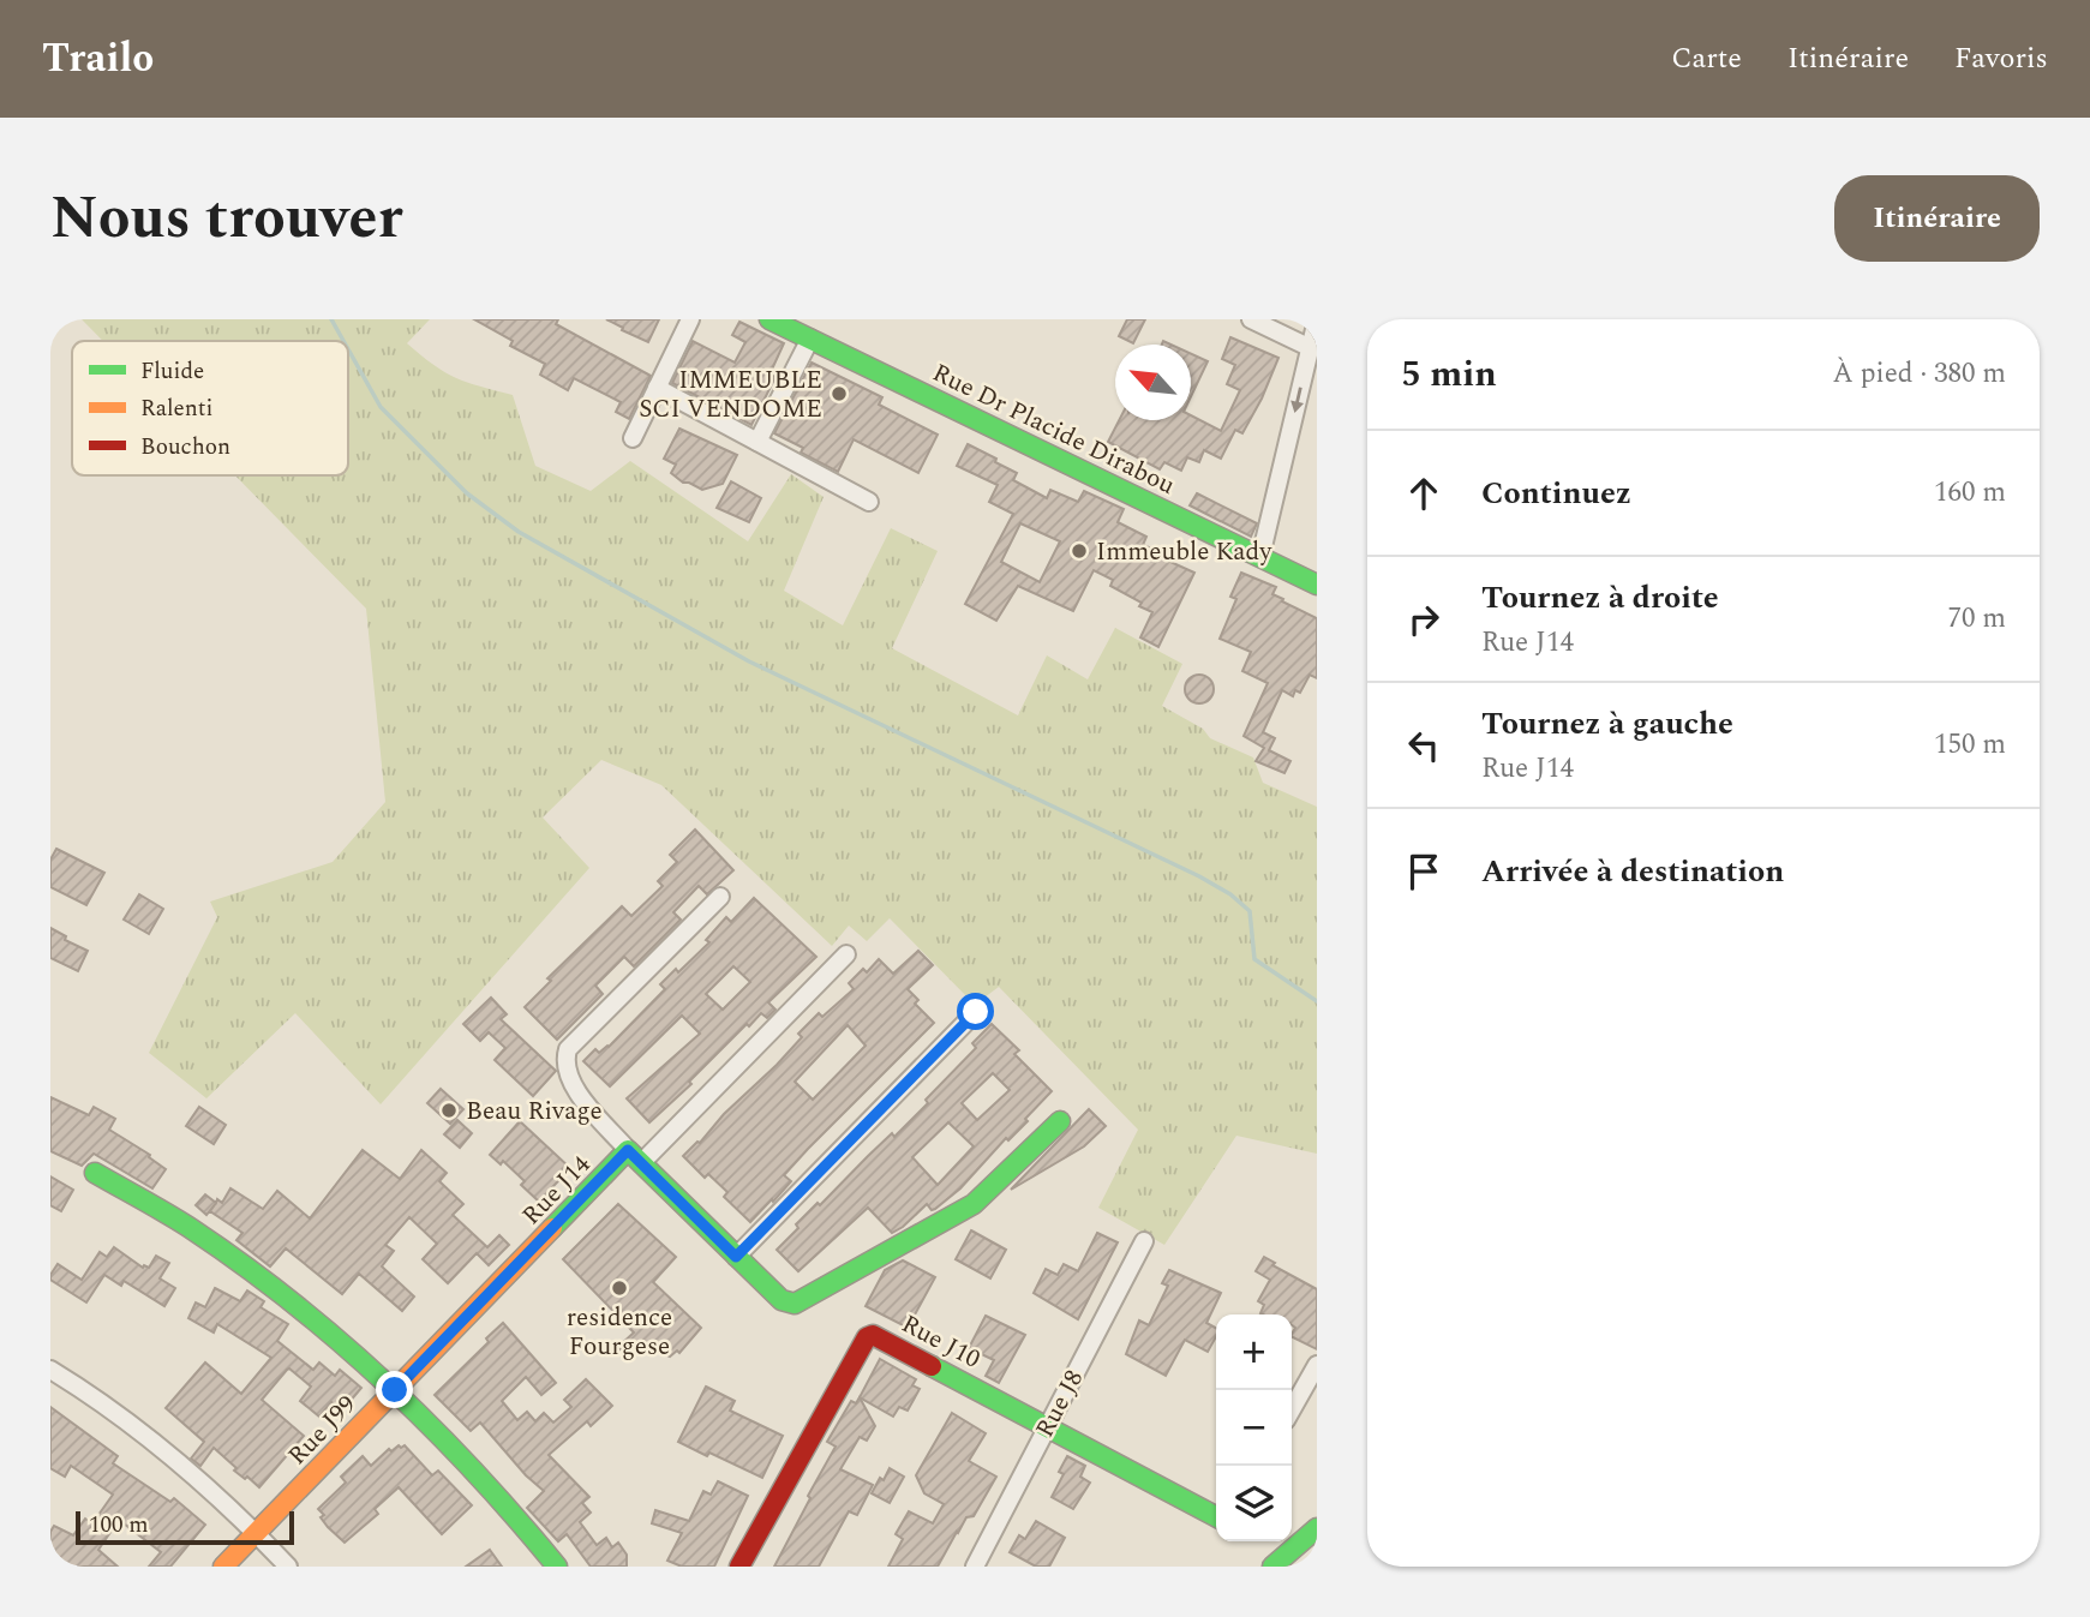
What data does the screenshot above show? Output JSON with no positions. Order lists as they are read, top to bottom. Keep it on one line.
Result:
{"streets":{"main road":["Rue Dr Placide Dirabou","Rue J14","Rue J10","Rue J99"],"street":["Rue J8"]},"crossings":[["Rue J14","Rue J99"],["Rue J10","Rue J8"]],"places":["IMMEUBLE SCI VENDOME","Immeuble Kady","Beau Rivage","residence Fourgese"],"legend":["Fluide","Ralenti","Bouchon"],"scale_bar":"100 m","north":"top left","page":{"header":"Trailo","nav":["Carte","Itinéraire","Favoris"],"title":"Nous trouver","buttons":"Itinéraire","heading":["5 min","À pied · 380 m"],"list":[["Continuez","160 m"],["Tournez à droite","Rue J14","70 m"],["Tournez à gauche","Rue J14","150 m"],"Arrivée à destination"],"map_buttons":["+","−"],"scale":"100 m"}}
